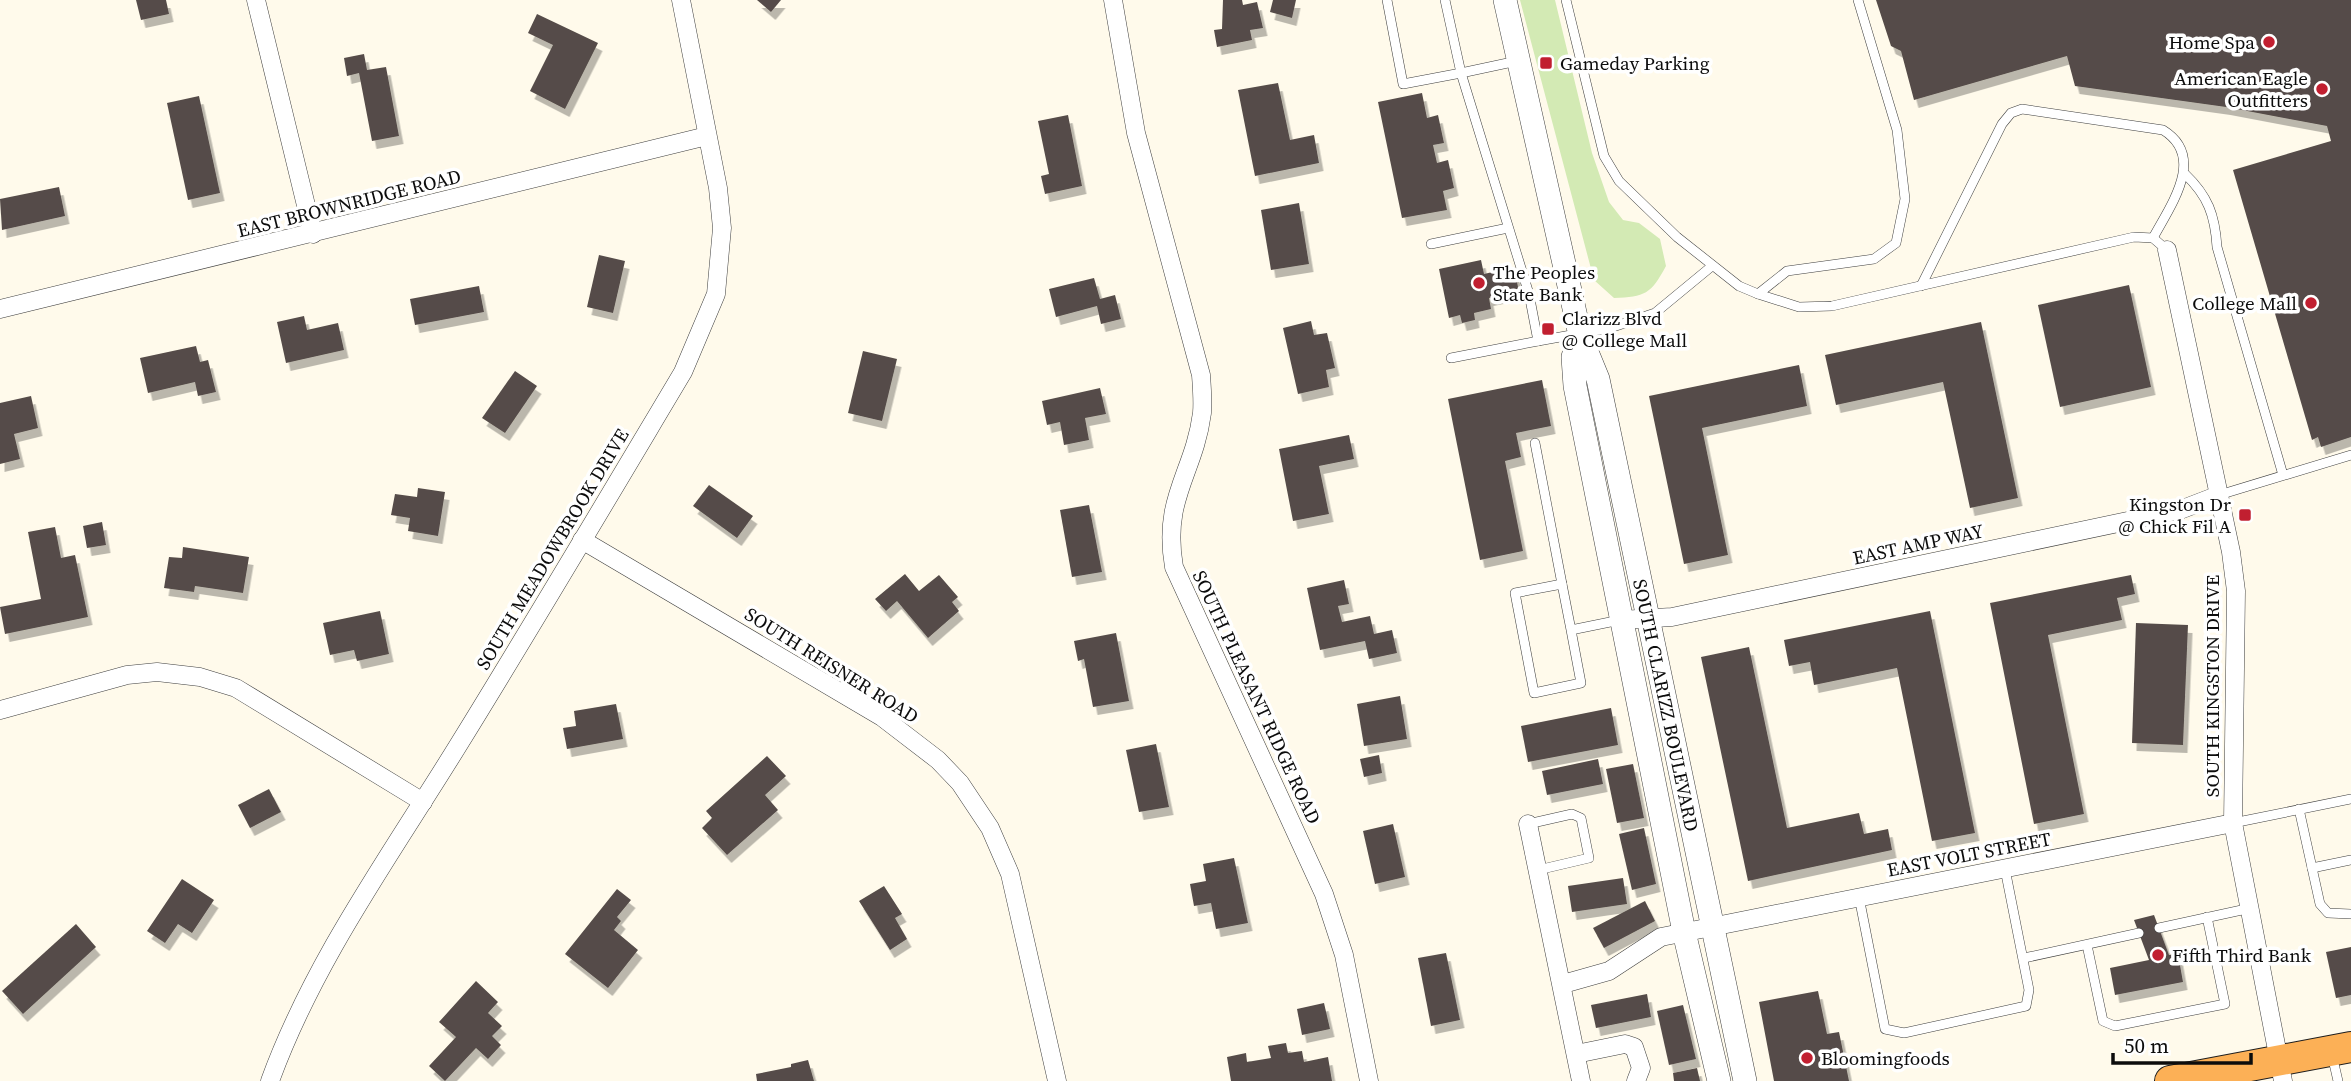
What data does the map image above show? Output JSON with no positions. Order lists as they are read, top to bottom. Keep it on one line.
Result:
{"streets":{"street":["EAST BROWNRIDGE ROAD","EAST AMP WAY","SOUTH MEADOWBROOK DRIVE","SOUTH REISNER ROAD","SOUTH KINGSTON DRIVE","SOUTH PLEASANT RIDGE ROAD","SOUTH CLARIZZ BOULEVARD","EAST VOLT STREET"]},"crossings":[["EAST BROWNRIDGE ROAD","SOUTH MEADOWBROOK DRIVE"],["EAST AMP WAY","SOUTH KINGSTON DRIVE"],["EAST AMP WAY","SOUTH CLARIZZ BOULEVARD"],["SOUTH MEADOWBROOK DRIVE","SOUTH REISNER ROAD"],["SOUTH KINGSTON DRIVE","EAST VOLT STREET"],["SOUTH CLARIZZ BOULEVARD","EAST VOLT STREET"]],"places":{"other":["Home Spa","American Eagle Outfitters","The Peoples State Bank","College Mall","Fifth Third Bank","Bloomingfoods"],"transit":["Gameday Parking","Clarizz Blvd @ College Mall","Kingston Dr @ Chick Fil A"]},"scale_bar":"50 m"}
